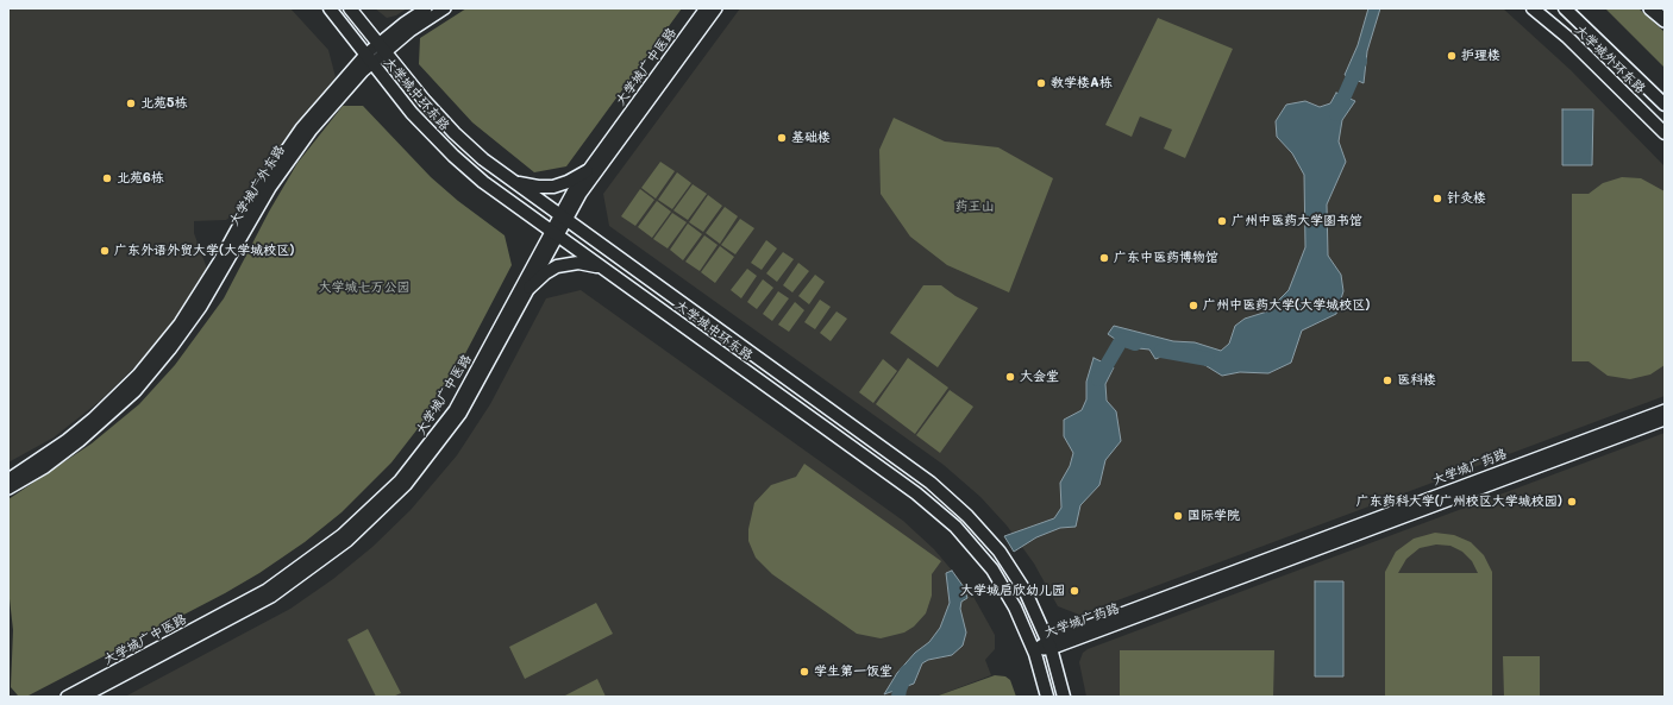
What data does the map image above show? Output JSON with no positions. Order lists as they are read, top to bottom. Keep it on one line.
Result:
{"streets":{"main road":["大学城外环东路","大学城中环东路"],"street":["大学城广中医路","大学城广外东路","大学城广药路"]},"crossings":[["大学城广中医路","大学城中环东路"],["大学城中环东路","大学城广外东路"],["大学城中环东路","大学城广药路"]],"parks":["药王山","大学城七万公园"],"places":["护理楼","教学楼A栋","北苑5栋","基础楼","北苑6栋","针灸楼","广州中医药大学图书馆","广东外语外贸大学(大学城校区)","广东中医药博物馆","广州中医药大学(大学城校区)","大会堂","医科楼","广东药科大学(广州校区大学城校园)","国际学院","大学城启欣幼儿园","学生第一饭堂"]}
